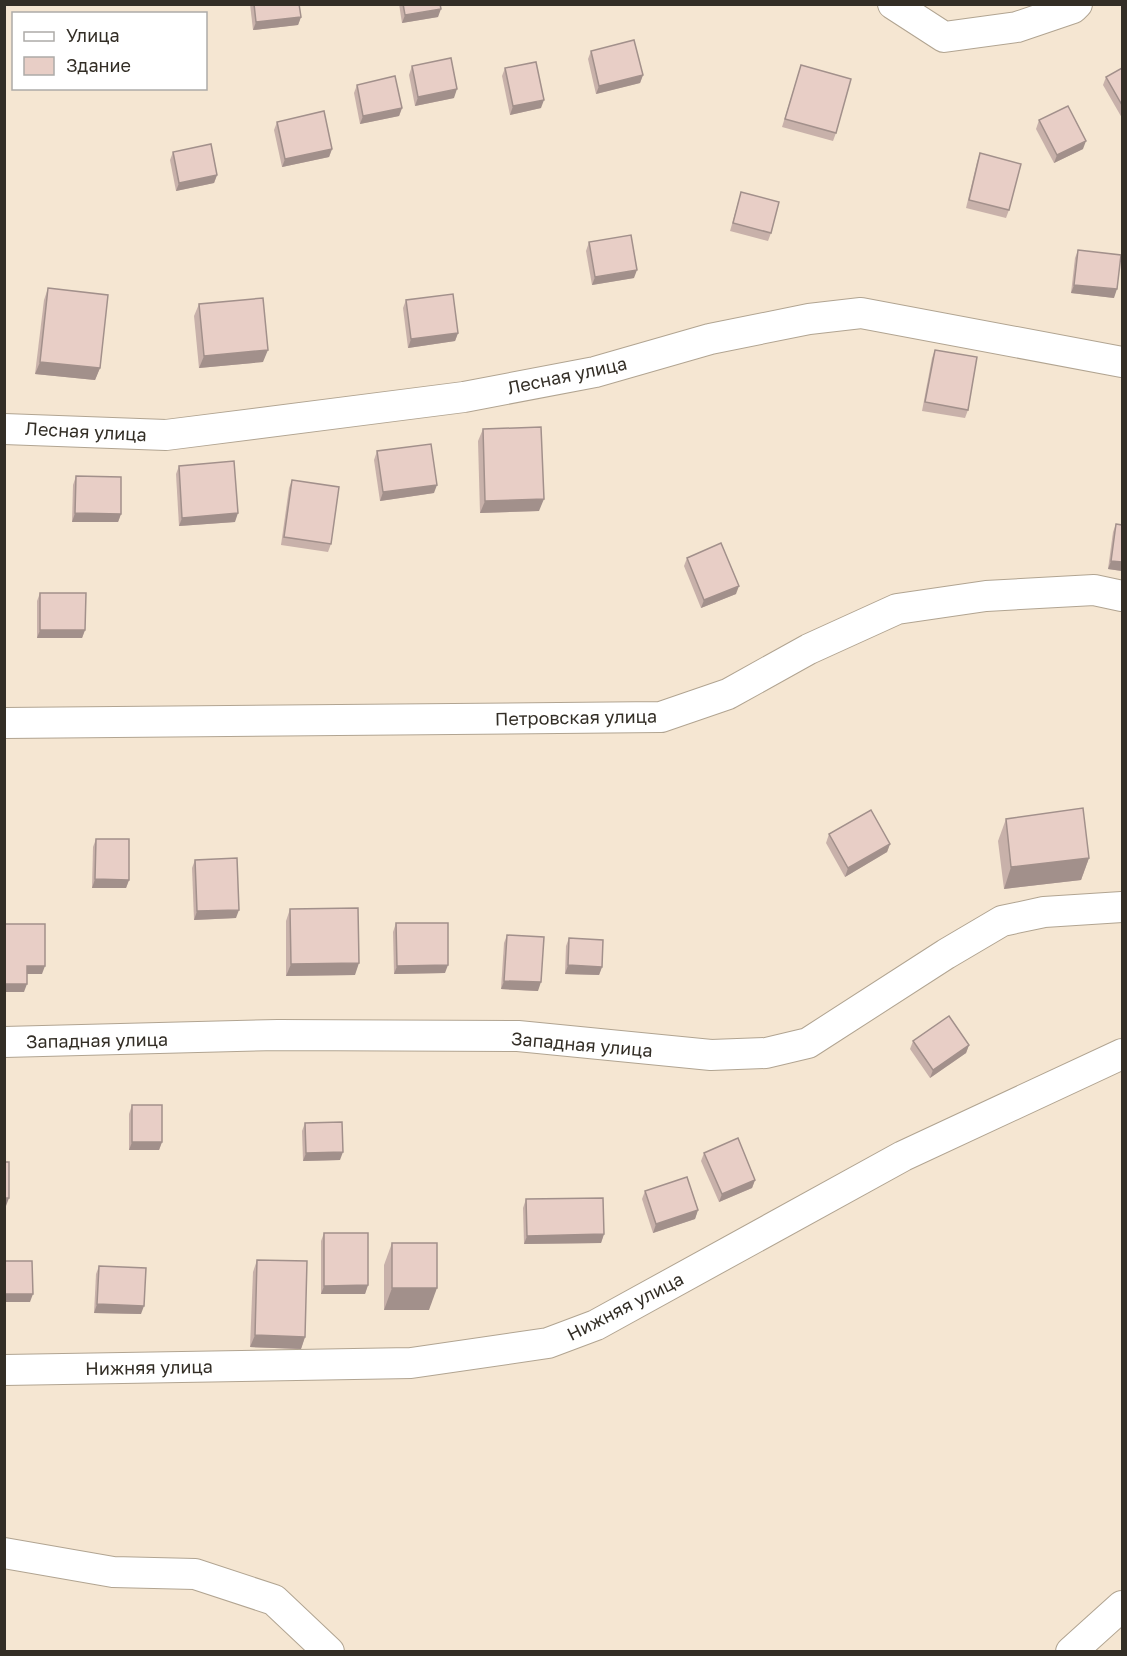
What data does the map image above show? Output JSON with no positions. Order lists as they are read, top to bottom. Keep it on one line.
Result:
{"streets":{"street":["Лесная улица","Петровская улица","Западная улица","Нижняя улица"]},"legend":["Улица","Здание"]}
